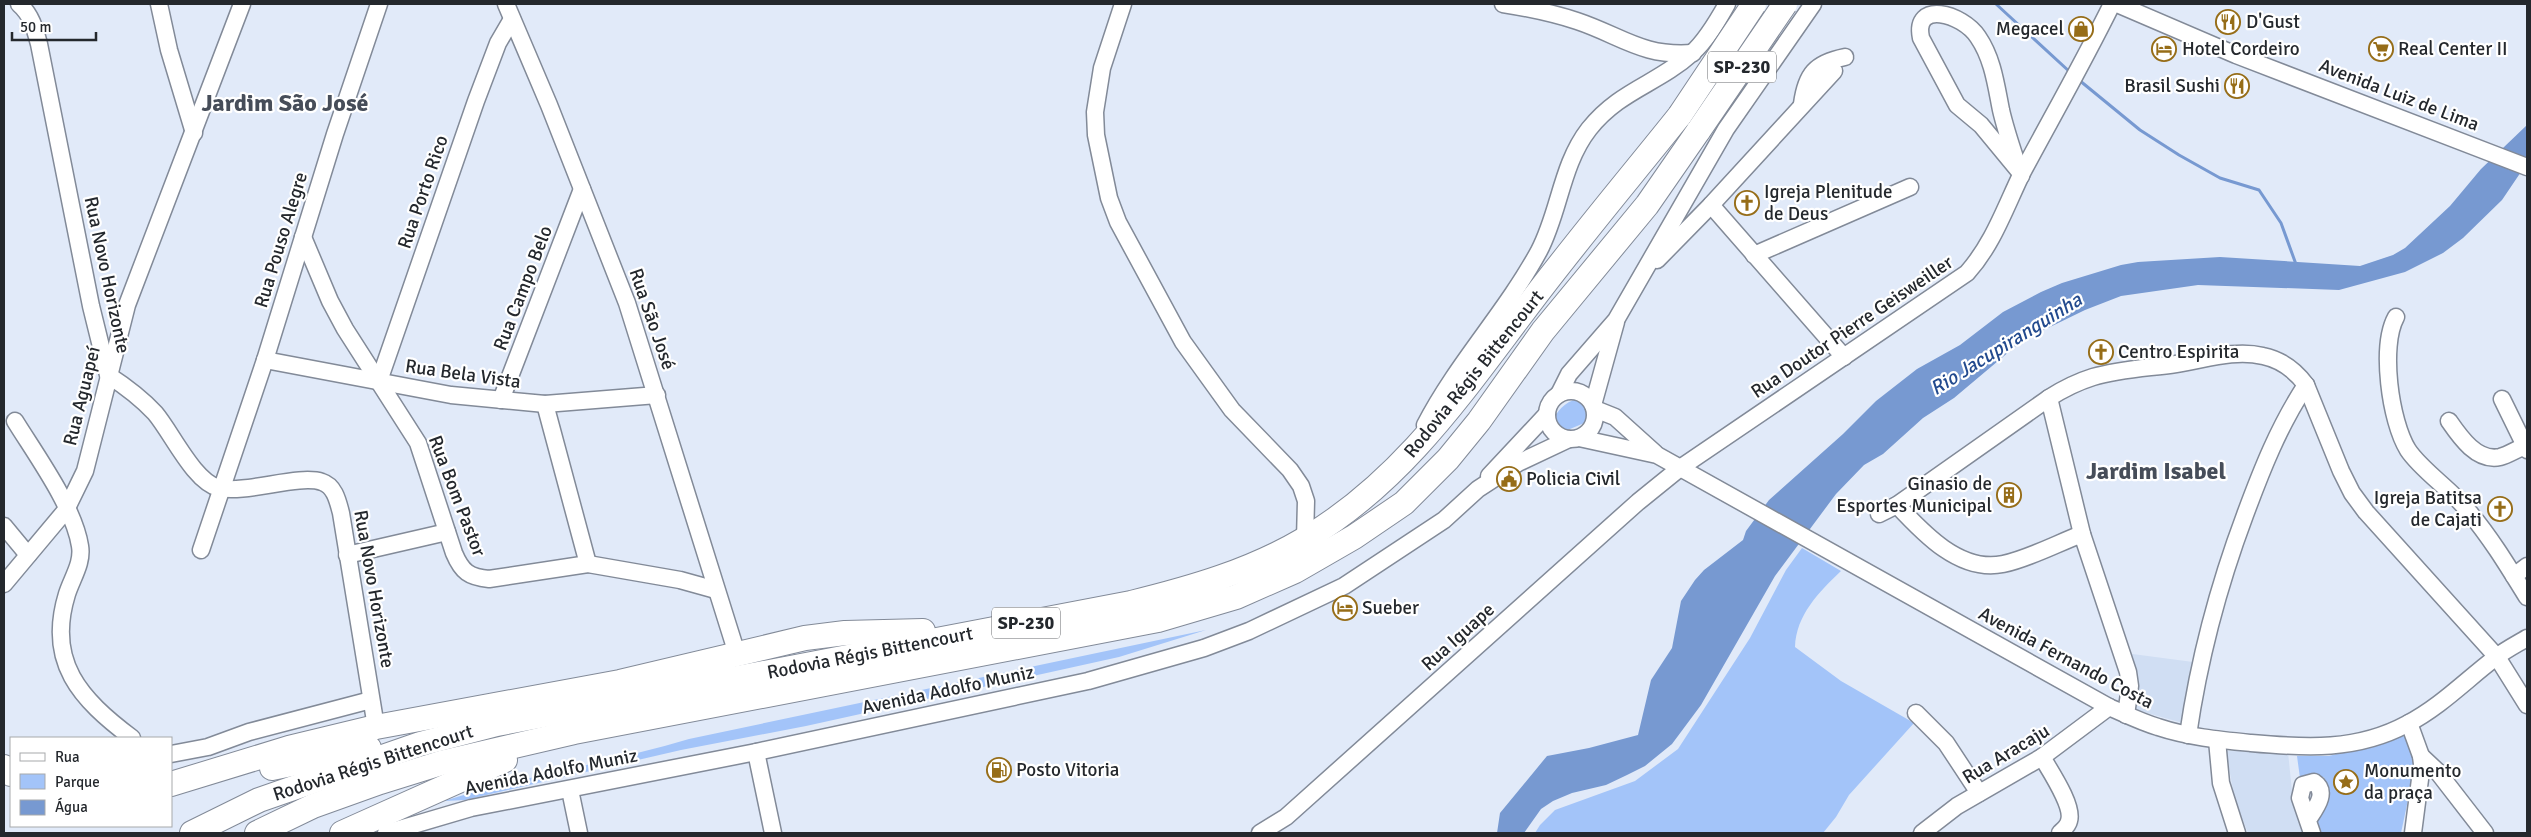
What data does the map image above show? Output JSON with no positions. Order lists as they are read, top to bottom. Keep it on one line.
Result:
{"streets":{"highway":["SP-230","Rodovia Régis Bittencourt"],"street":["Avenida Luiz de Lima","Rua Porto Rico","Rua Pouso Alegre","Rua Novo Horizonte","Rua Campo Belo","Rua São José","Rua Doutor Pierre Geisweiller","Rua Bela Vista","Rua Aguapeí","Rua Bom Pastor","Rua Iguape","Avenida Fernando Costa","Avenida Adolfo Muniz","Rua Aracaju"]},"crossings":[["Rua Porto Rico","Rua São José"],["Rua Porto Rico","Rua Bela Vista"],["Rua Porto Rico","Rua Bom Pastor"],["Rua Pouso Alegre","Rua Novo Horizonte"],["Rua Pouso Alegre","Rua Bela Vista"],["Rua Pouso Alegre","Rua Bom Pastor"],["Rua Novo Horizonte","Rua Aguapeí"],["Rua Campo Belo","Rua São José"],["Rua Campo Belo","Rua Bela Vista"],["Rua São José","Rua Bela Vista"],["Rua São José","Rua Bom Pastor"],["Rua Doutor Pierre Geisweiller","Rua Iguape"],["Rua Doutor Pierre Geisweiller","Avenida Fernando Costa"],["Rua Bela Vista","Rua Bom Pastor"],["Rua Iguape","Avenida Fernando Costa"],["Avenida Fernando Costa","Rua Aracaju"]],"districts":["Jardim São José","Jardim Isabel"],"water":["Rio Jacupiranguinha"],"places":{"restaurant":["D'Gust","Brasil Sushi"],"shop":["Megacel"],"hotel":["Hotel Cordeiro","Sueber"],"supermarket":["Real Center II"],"church":["Igreja Plenitude de Deus","Centro Espirita","Igreja Batitsa de Cajati"],"public building":["Policia Civil"],"building":["Ginasio de Esportes Municipal"],"fuel station":["Posto Vitoria"],"place":["Monumento da praça"]},"legend":["Rua","Parque","Água"],"scale_bar":"50 m"}
